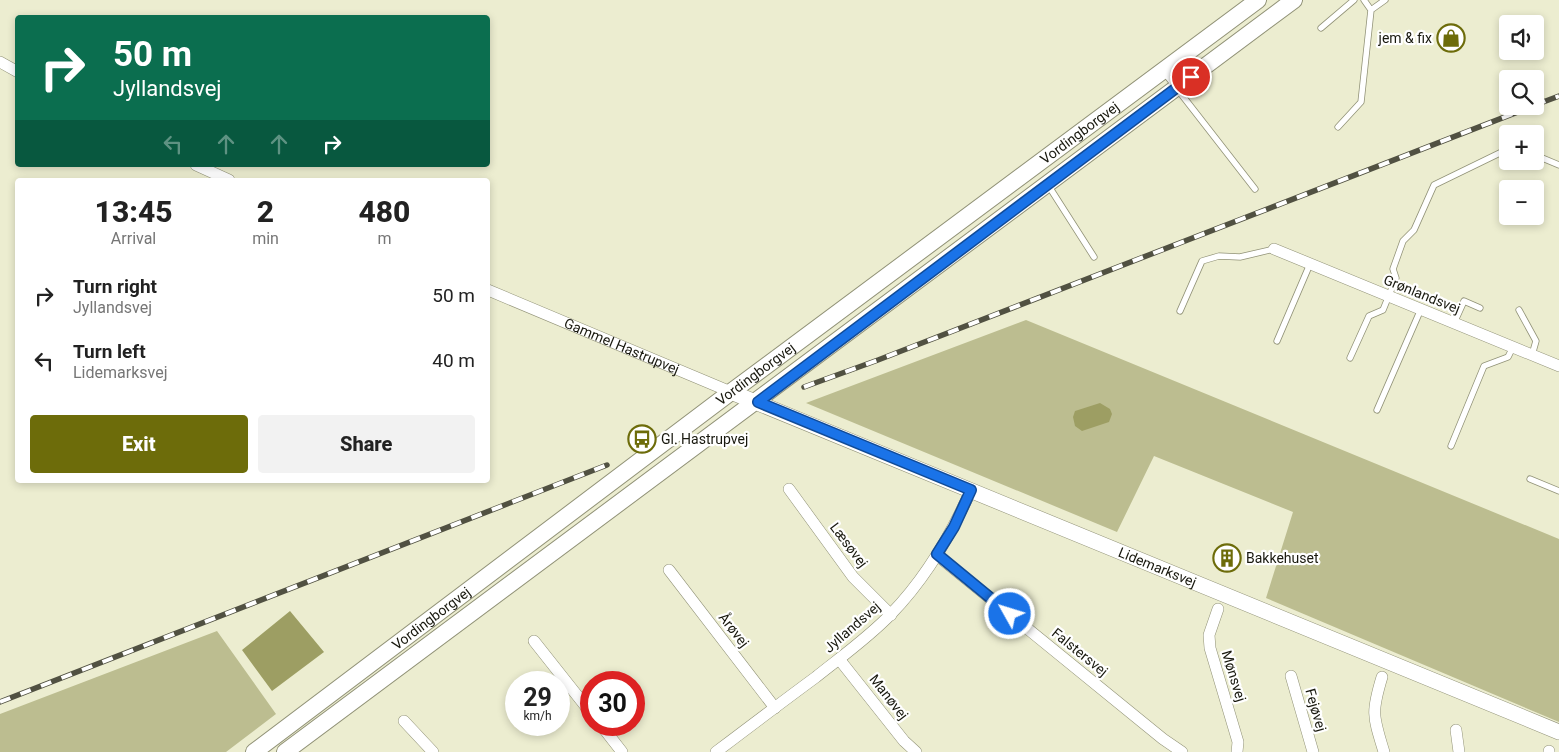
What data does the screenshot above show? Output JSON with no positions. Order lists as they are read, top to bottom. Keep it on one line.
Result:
{"streets":{"main road":["Vordingborgvej"],"street":["Grønlandsvej","Gammel Hastrupvej","Læsøvej","Lidemarksvej","Jyllandsvej","Årøvej","Falstersvej","Mønsvej","Manøvej","Fejøvej"]},"crossings":[["Vordingborgvej","Gammel Hastrupvej"],["Vordingborgvej","Lidemarksvej"],["Gammel Hastrupvej","Lidemarksvej"],["Læsøvej","Jyllandsvej"],["Lidemarksvej","Jyllandsvej"],["Jyllandsvej","Årøvej"],["Jyllandsvej","Falstersvej"],["Jyllandsvej","Manøvej"]],"places":{"shop":["jem & fix"],"bus stop":["Gl. Hastrupvej"],"building":["Bakkehuset"]},"page":{"map_buttons":["+","−"],"turn":["50 m","Jyllandsvej"],"eta":["13:45","Arrival","2","min","480","m"],"list":[{"name":"Turn right","note":"Jyllandsvej","value":"50 m"},{"name":"Turn left","note":"Lidemarksvej","value":"40 m"}],"buttons":["Exit","Share"],"speed":"29 km/h","limit":"30"}}
